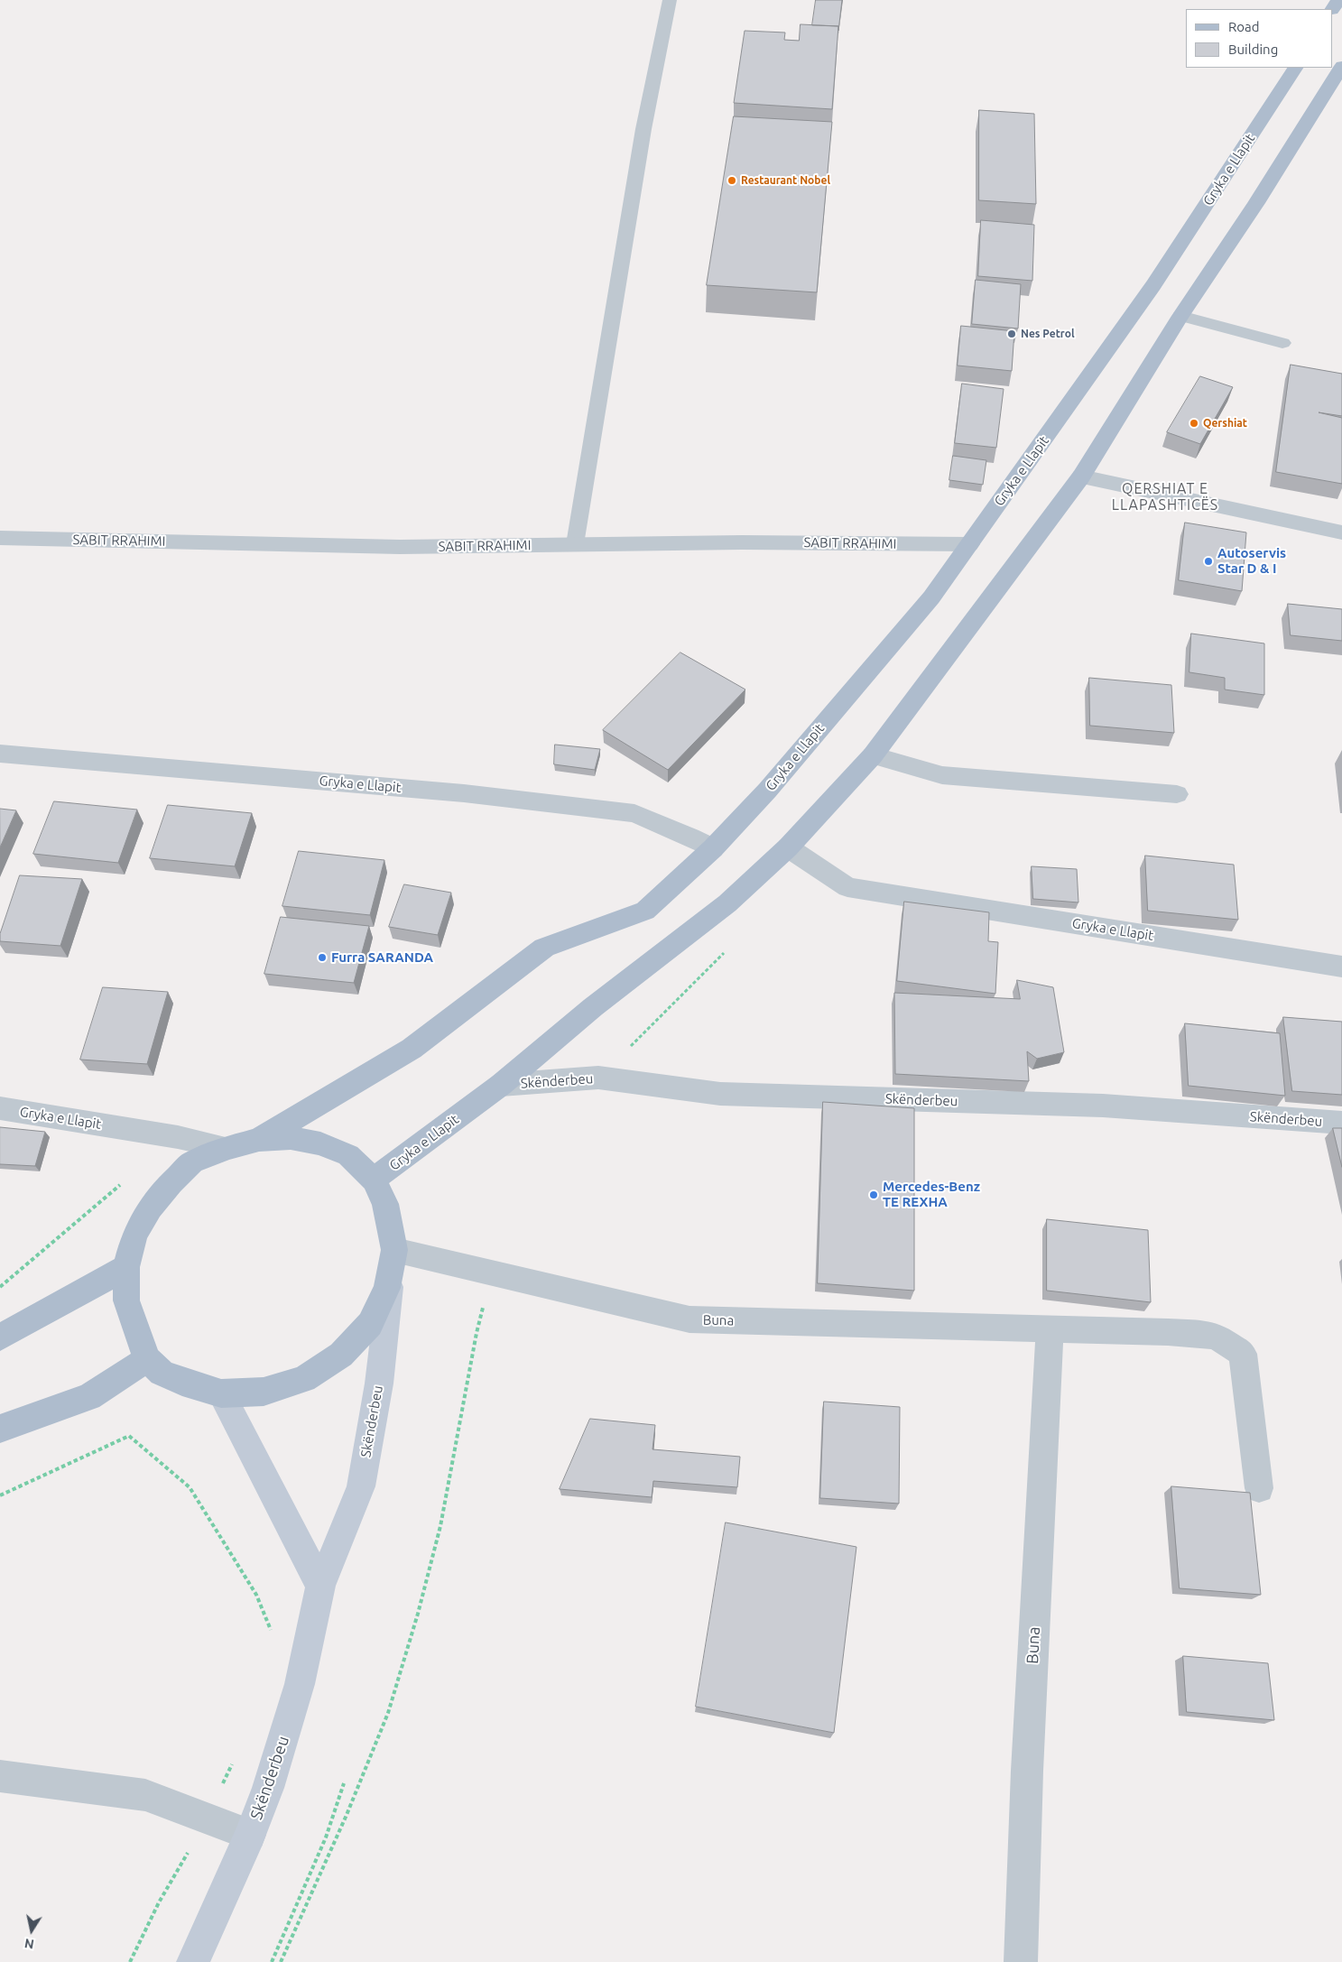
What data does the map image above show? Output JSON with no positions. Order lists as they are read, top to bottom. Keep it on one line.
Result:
{"streets":{"main road":["Gryka e Llapit","Skënderbeu"],"street":["SABIT RRAHIMI","Buna"]},"crossings":[["Gryka e Llapit","SABIT RRAHIMI"],["Gryka e Llapit","Skënderbeu"],["Skënderbeu","Buna"]],"districts":["QERSHIAT E LLAPASHTICËS"],"places":["Restaurant Nobel","Nes Petrol","Qershiat","Autoservis Star D & I","Furra SARANDA","Mercedes-Benz TE REXHA"],"legend":["Road","Building"],"north":"bottom"}
